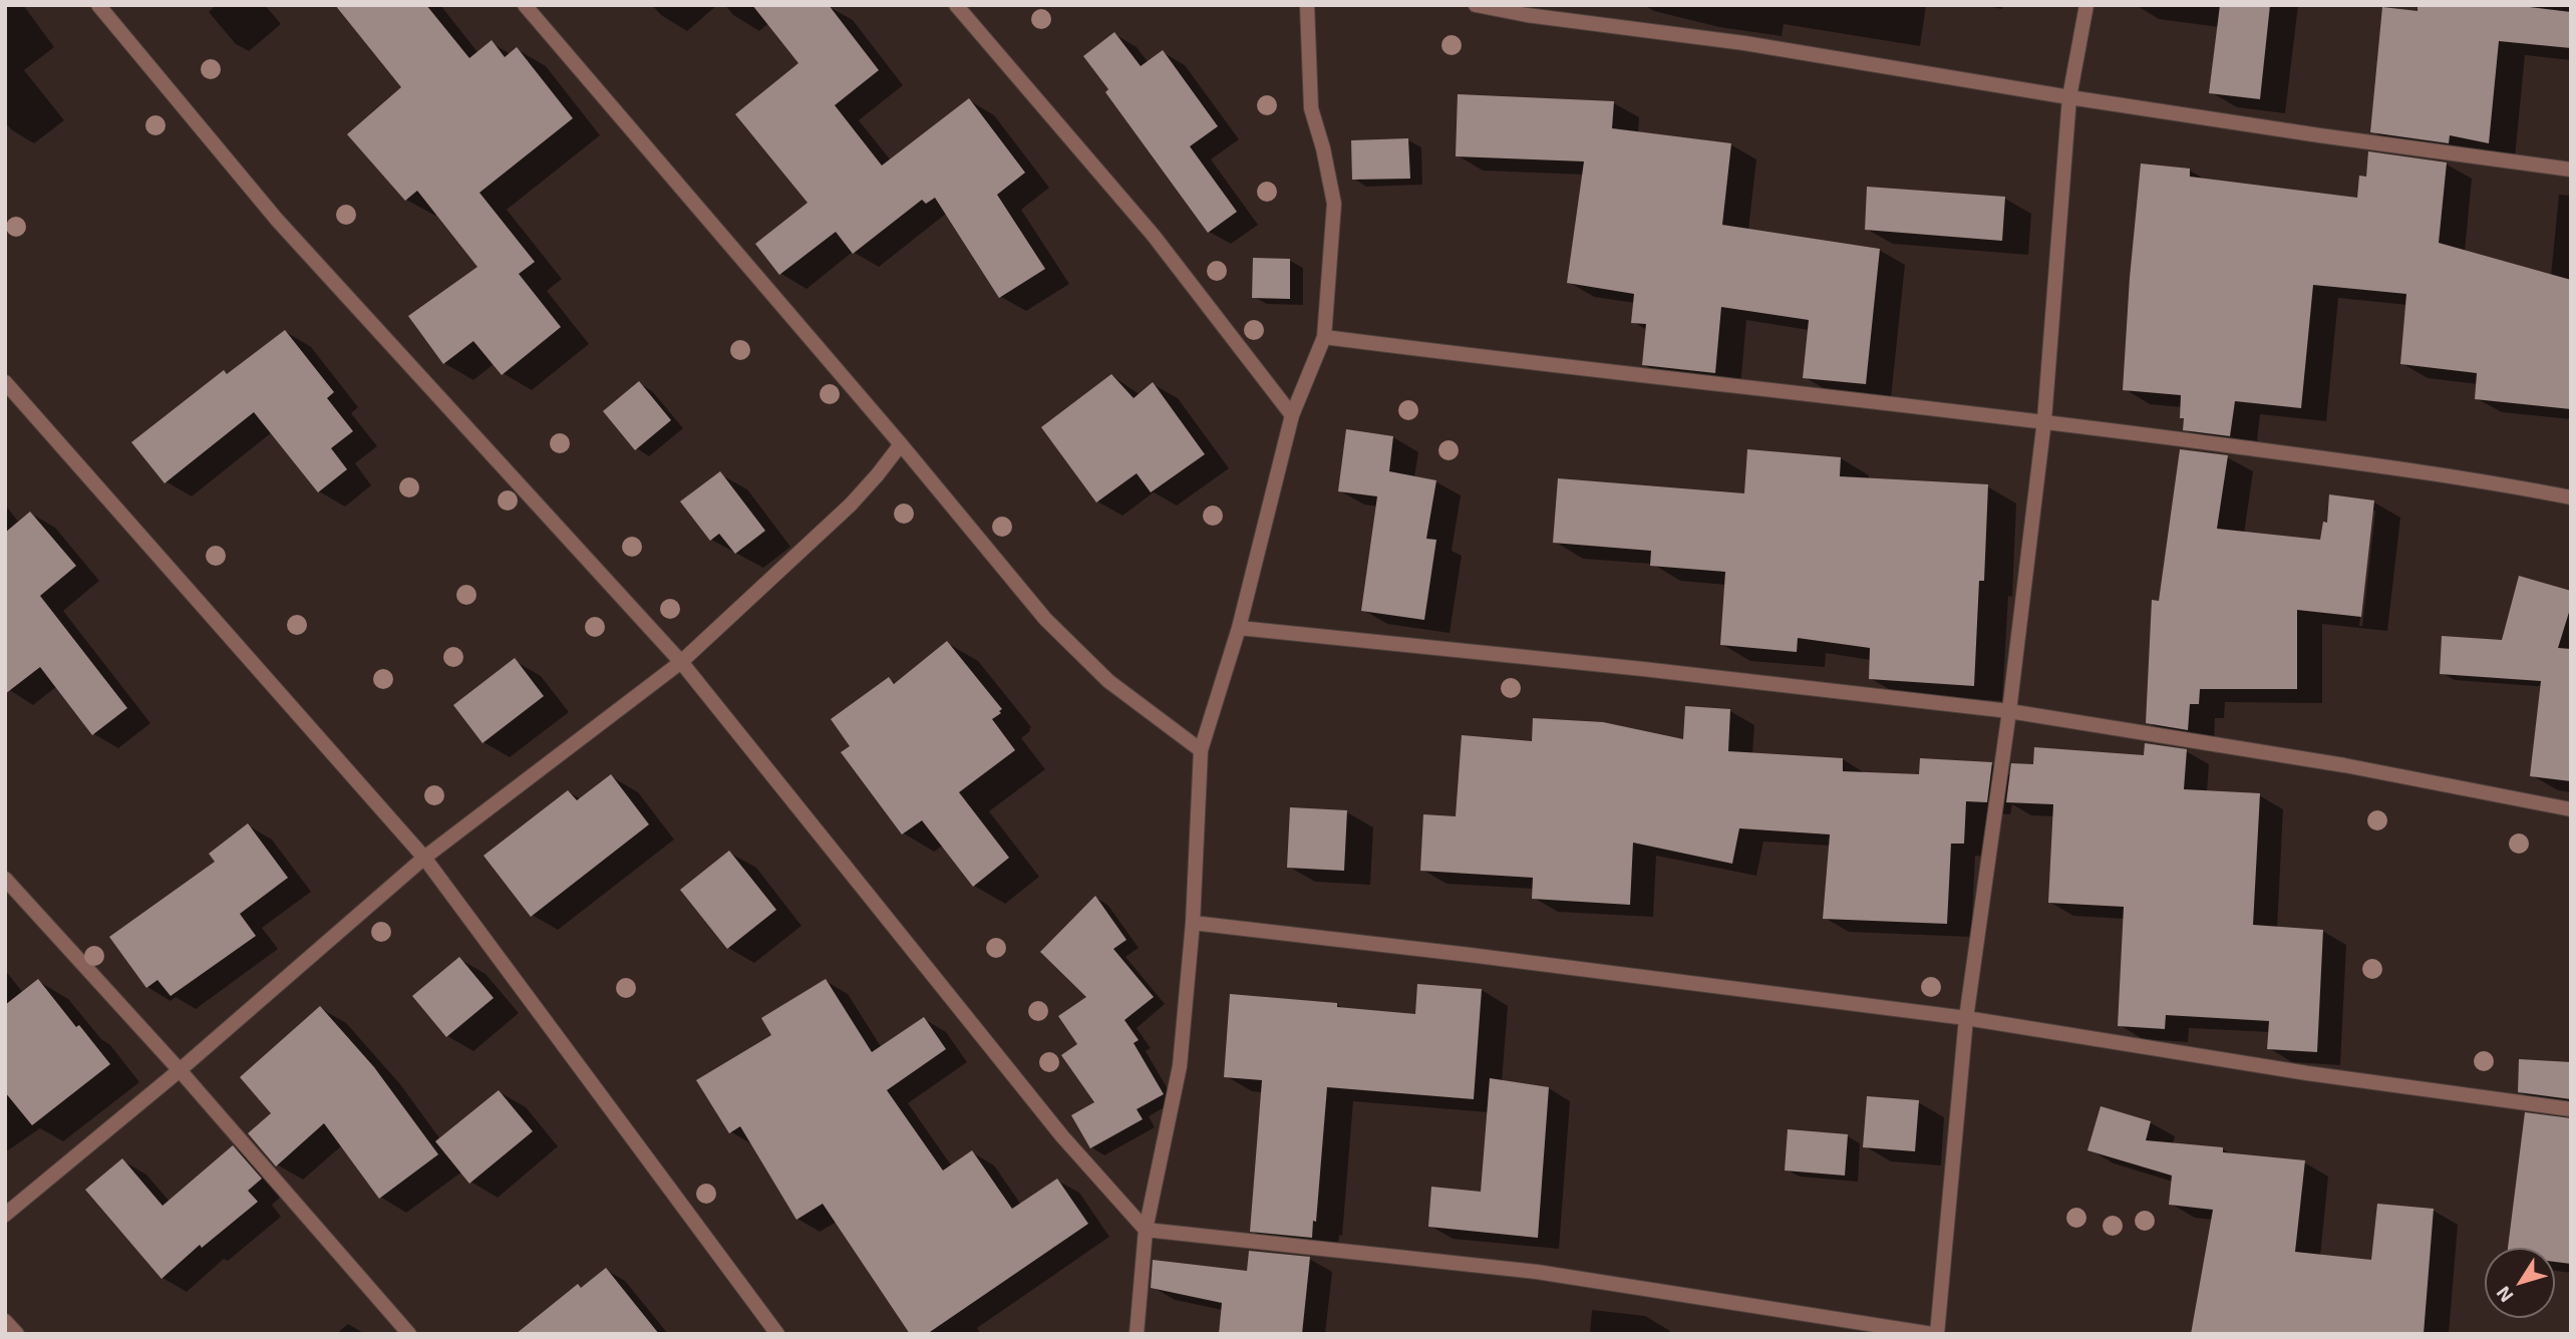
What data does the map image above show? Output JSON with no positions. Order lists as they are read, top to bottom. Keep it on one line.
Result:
{"north":"bottom left"}
